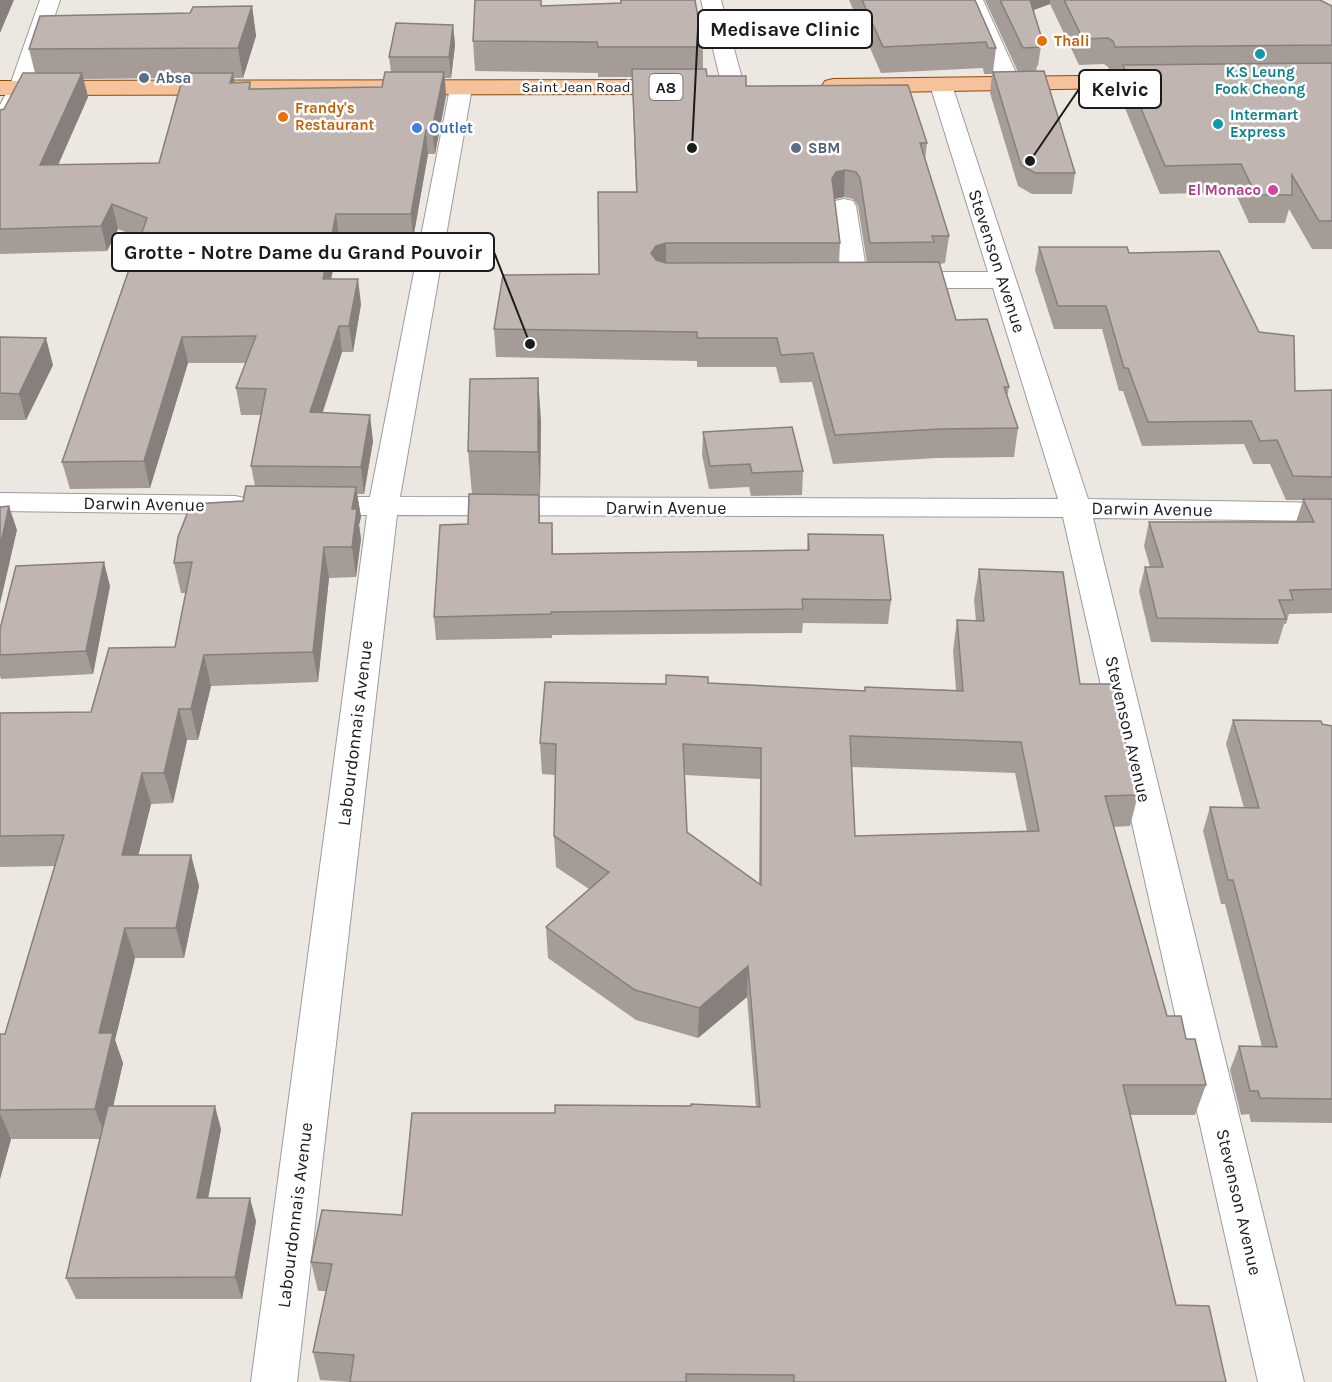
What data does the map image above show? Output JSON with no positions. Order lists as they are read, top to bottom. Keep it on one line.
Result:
{"streets":{"main road":["Saint Jean Road","A8"],"street":["Stevenson Avenue","Darwin Avenue","Labourdonnais Avenue"]},"crossings":[["Saint Jean Road","Labourdonnais Avenue"],["Stevenson Avenue","Darwin Avenue"],["Darwin Avenue","Labourdonnais Avenue"]],"places":["Thali","K.S Leung Fook Cheong","Absa","Frandy's Restaurant","Intermart Express","Outlet","Medisave Clinic","SBM","Kelvic","El Monaco","Grotte - Notre Dame du Grand Pouvoir"]}
